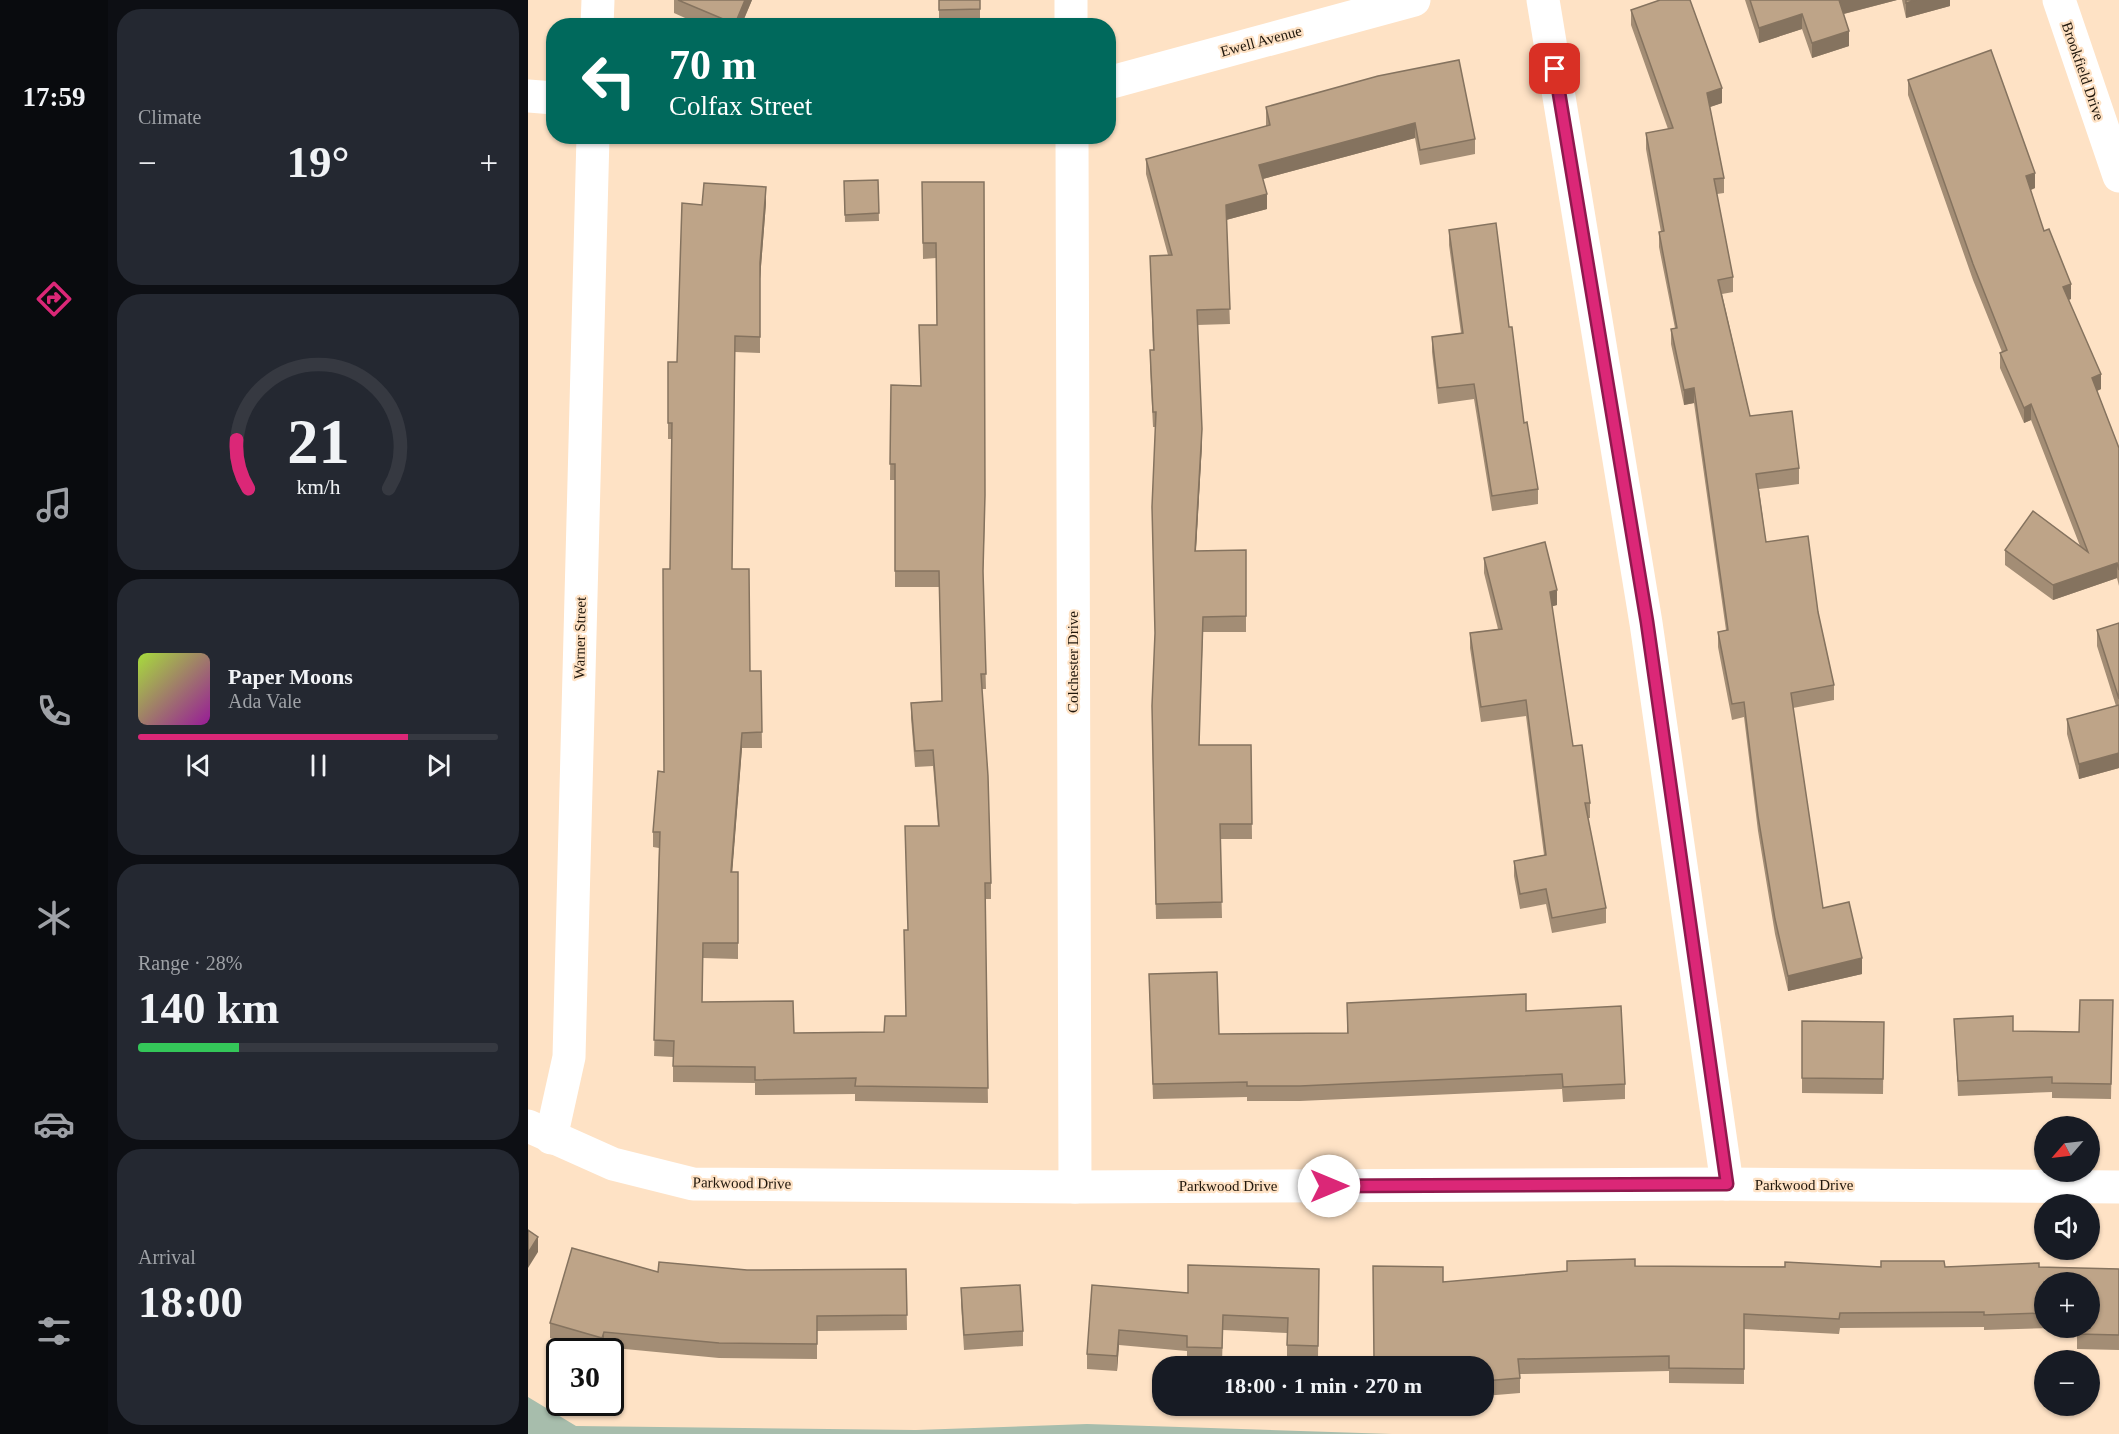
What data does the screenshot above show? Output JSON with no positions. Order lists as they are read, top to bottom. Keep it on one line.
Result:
{"streets":{"street":["Ewell Avenue","Brookfield Drive","Warner Street","Colchester Drive","Parkwood Drive"]},"crossings":[["Warner Street","Parkwood Drive"],["Colchester Drive","Parkwood Drive"]],"north":"bottom left","page":{"tabs":"17:59","tile":["Climate",["Range · 28%","140 km"],["Arrival","18:00"]],"turn":["70 m","Colfax Street"],"heat":["−","19°","+"],"song":["Paper Moons","Ada Vale"],"map_buttons":["+","−"],"limit":"30","trip":"18:00 · 1 min · 270 m","gauge":["21","km/h"]}}
